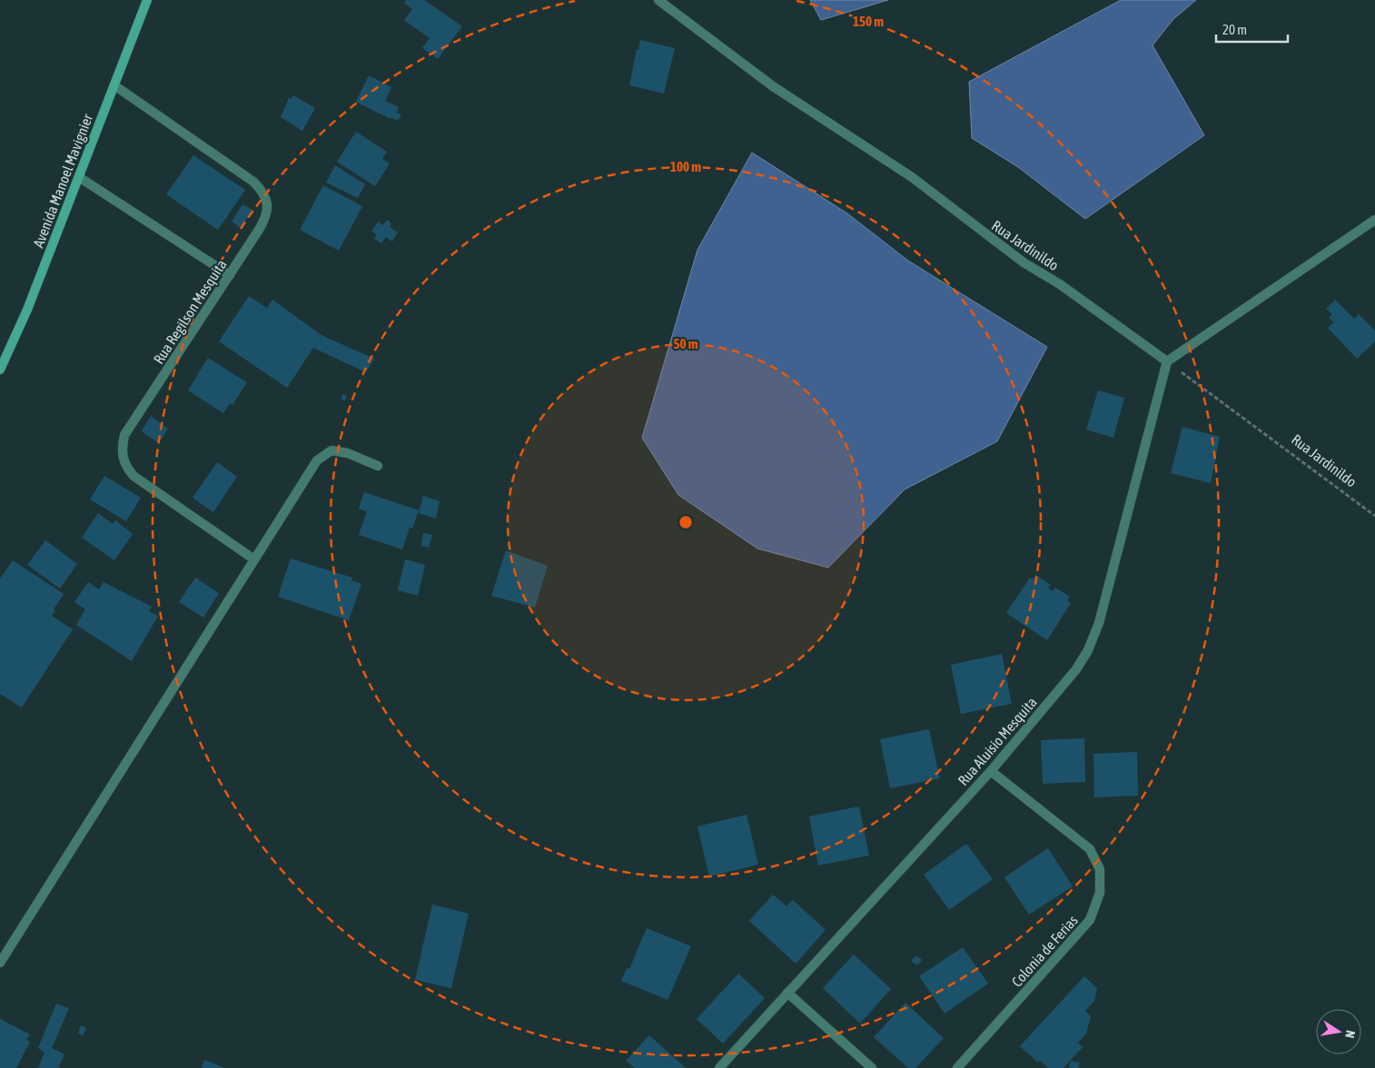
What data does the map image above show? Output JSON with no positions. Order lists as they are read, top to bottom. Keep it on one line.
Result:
{"streets":{"street":["Avenida Manoel Mavignier","Rua Jardinildo","Rua Regilson Mesquita","Rua Aluisio Mesquita","Colonia de Ferias"]},"crossings":[["Avenida Manoel Mavignier","Rua Regilson Mesquita"],["Rua Jardinildo","Rua Aluisio Mesquita"],["Rua Aluisio Mesquita","Colonia de Ferias"]],"scale_bar":"20 m","north":"right","rings":["150 m","100 m","50 m"]}
